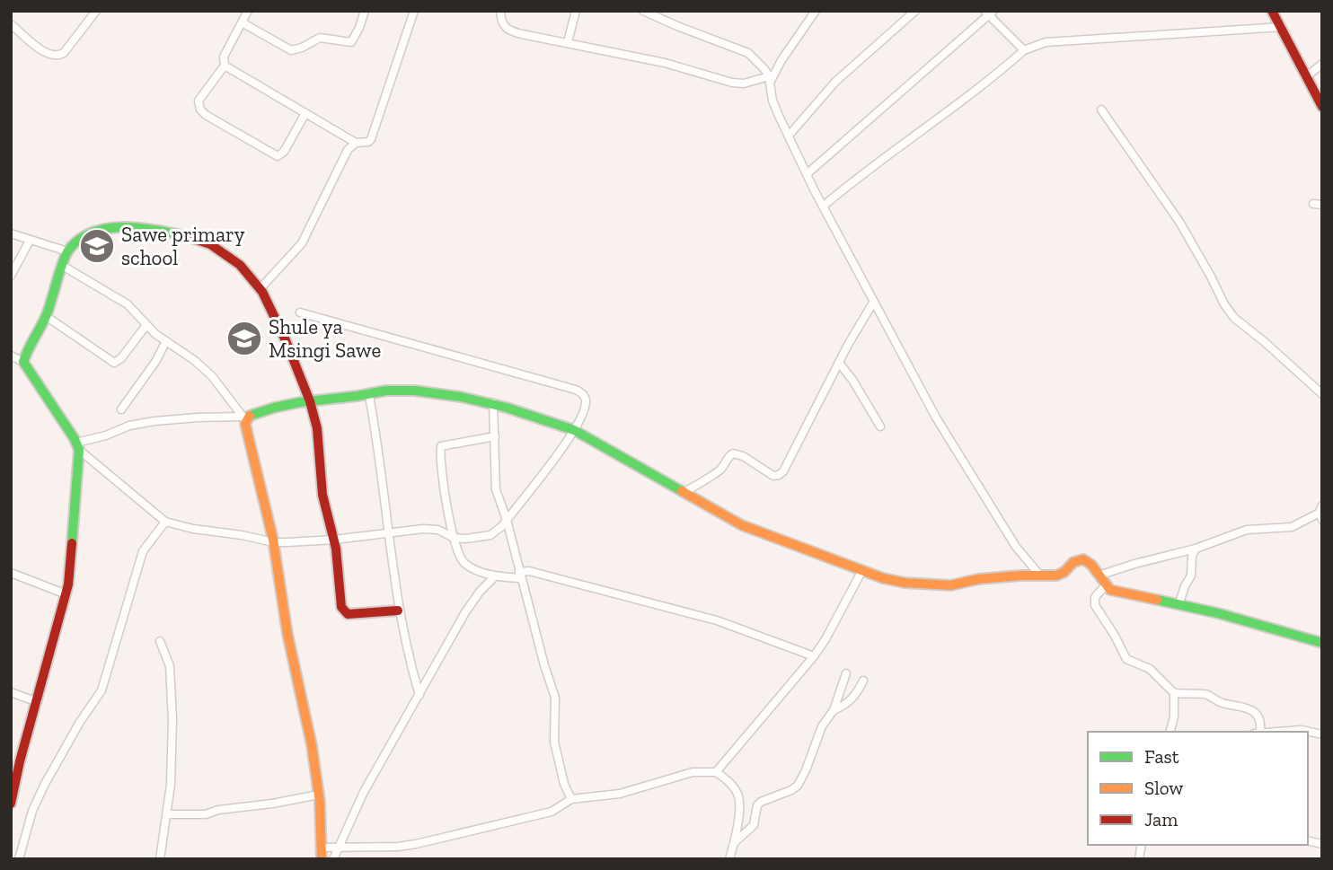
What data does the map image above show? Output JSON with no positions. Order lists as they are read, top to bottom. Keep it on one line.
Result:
{"places":{"school or university":["Sawe primary school","Shule ya Msingi Sawe"]},"legend":["Fast","Slow","Jam"]}
